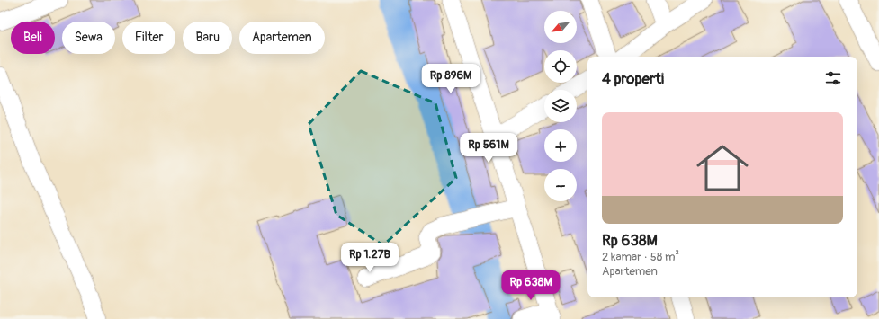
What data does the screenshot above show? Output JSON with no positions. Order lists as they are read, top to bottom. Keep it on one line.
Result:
{"north":"bottom left","page":{"map_buttons":["+","−"],"chip":["Beli","Sewa","Filter","Baru","Apartemen"],"heading":"4 properti","price":["Rp 896M","Rp 561M","Rp 1.27B","Rp 638M"],"list":[{"name":"Rp 638M","note":"2 kamar · 58 m² · Apartemen"}]}}
